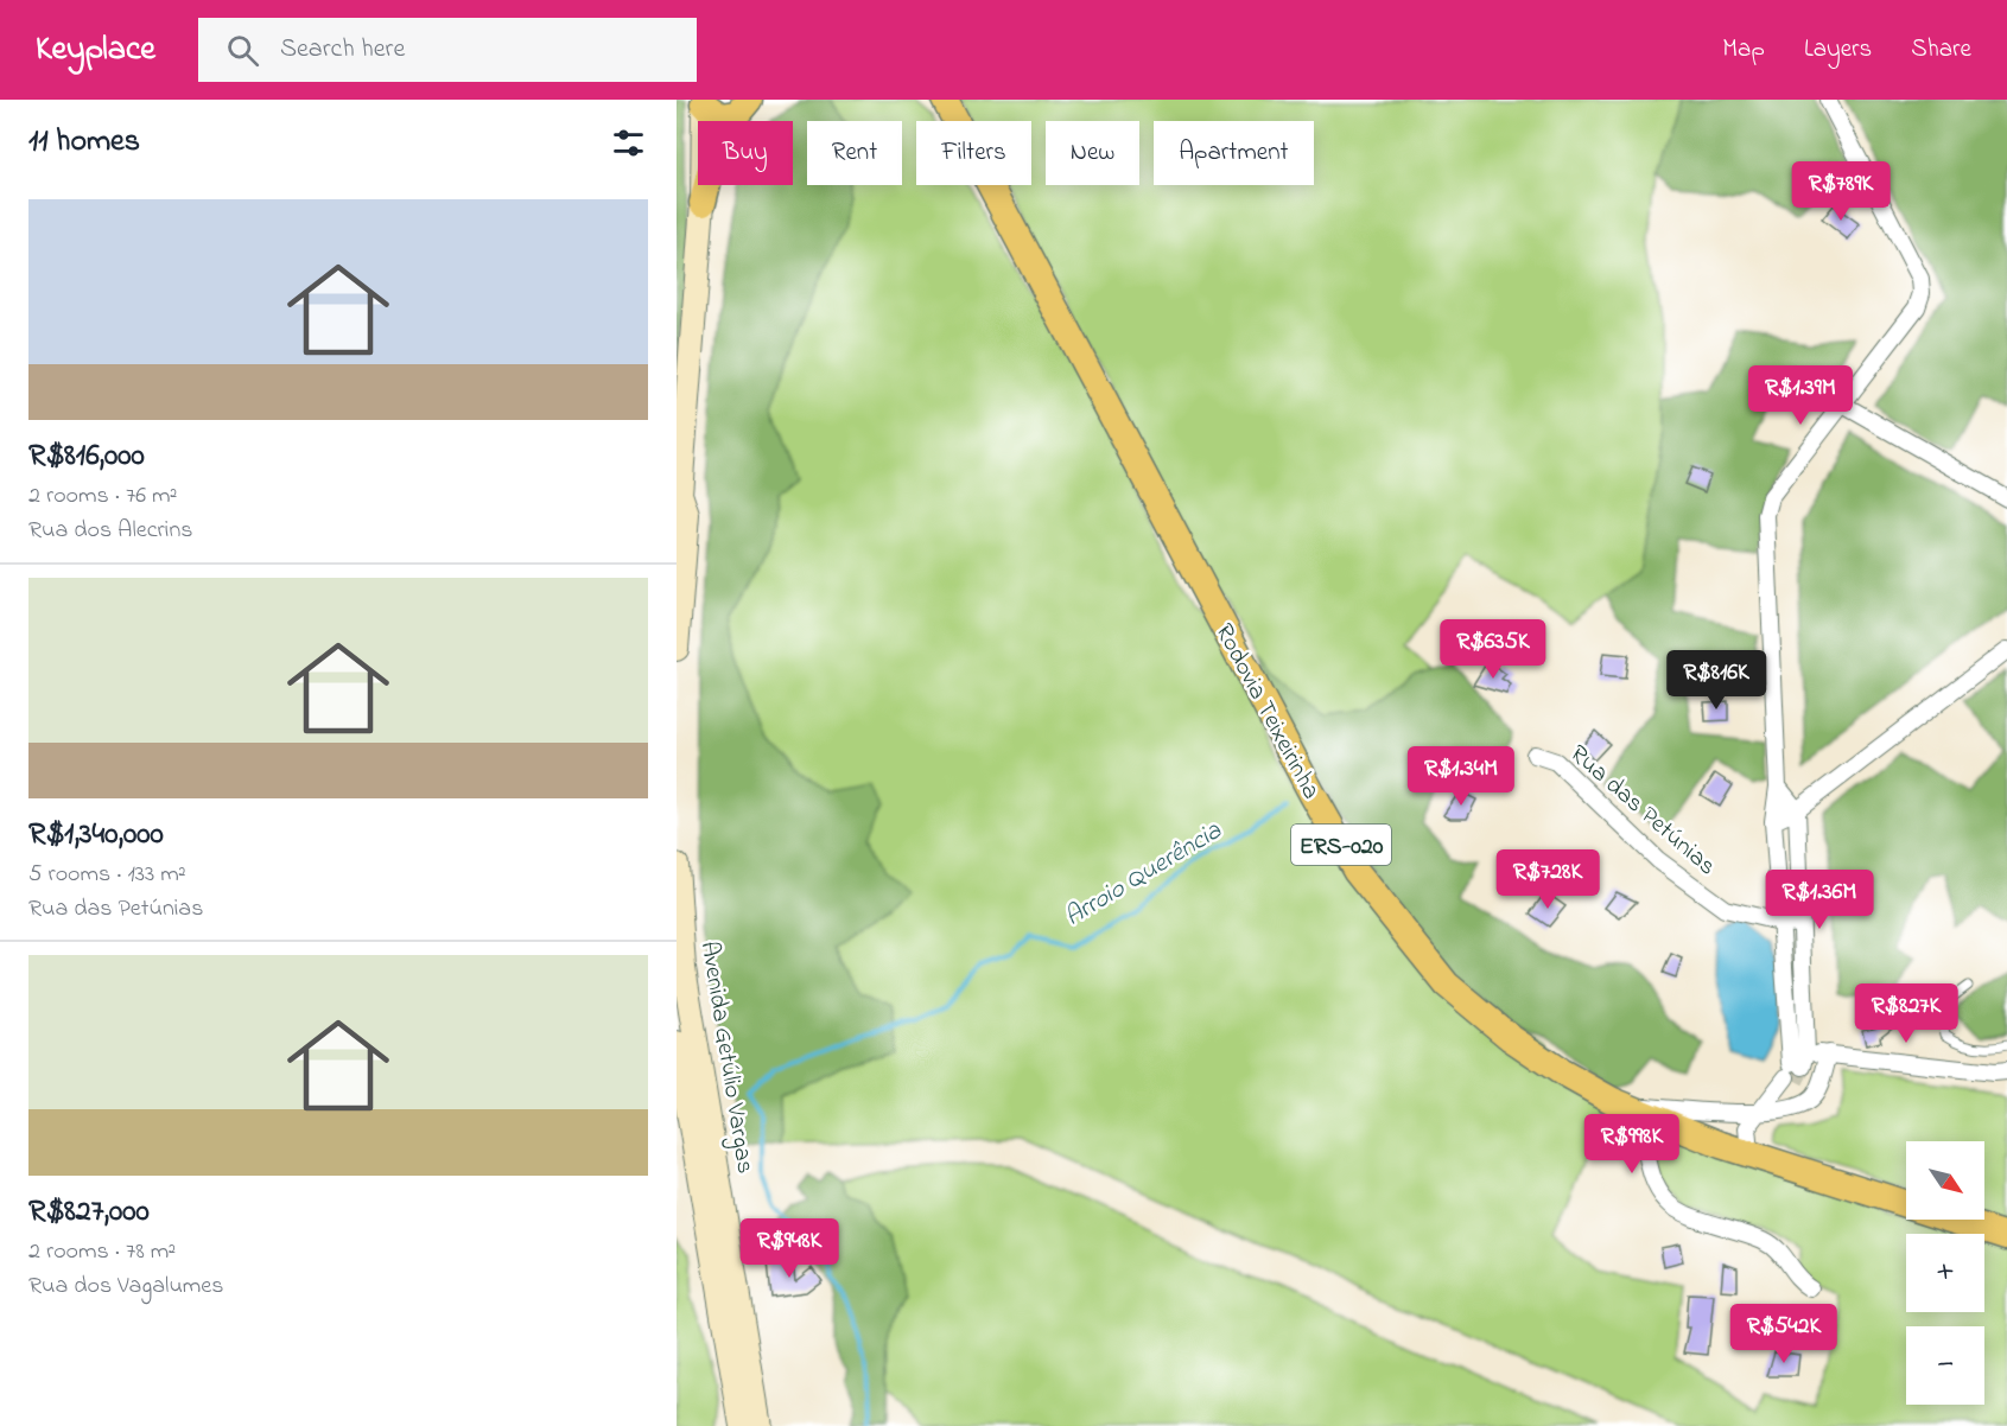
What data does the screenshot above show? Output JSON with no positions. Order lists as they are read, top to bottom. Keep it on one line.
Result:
{"streets":{"main road":["Rodovia Teixeirinha","ERS-020","Avenida Getúlio Vargas"],"street":["Rua das Petúnias"]},"water":["Arroio Querência"],"north":"bottom right","page":{"header":"Keyplace","search":"Search here","nav":["Map","Layers","Share"],"heading":"11 homes","chip":["Buy","Rent","Filters","New","Apartment"],"price":["R$789K","R$1.39M","R$635K","R$816K","R$1.34M","R$728K","R$1.36M","R$827K","R$998K","R$948K","R$542K"],"list":[{"name":"R$816,000","note":"2 rooms · 76 m² · Rua dos Alecrins"},{"name":"R$1,340,000","note":"5 rooms · 133 m² · Rua das Petúnias"},{"name":"R$827,000","note":"2 rooms · 78 m² · Rua dos Vagalumes"}],"map_buttons":["+","−"]}}
